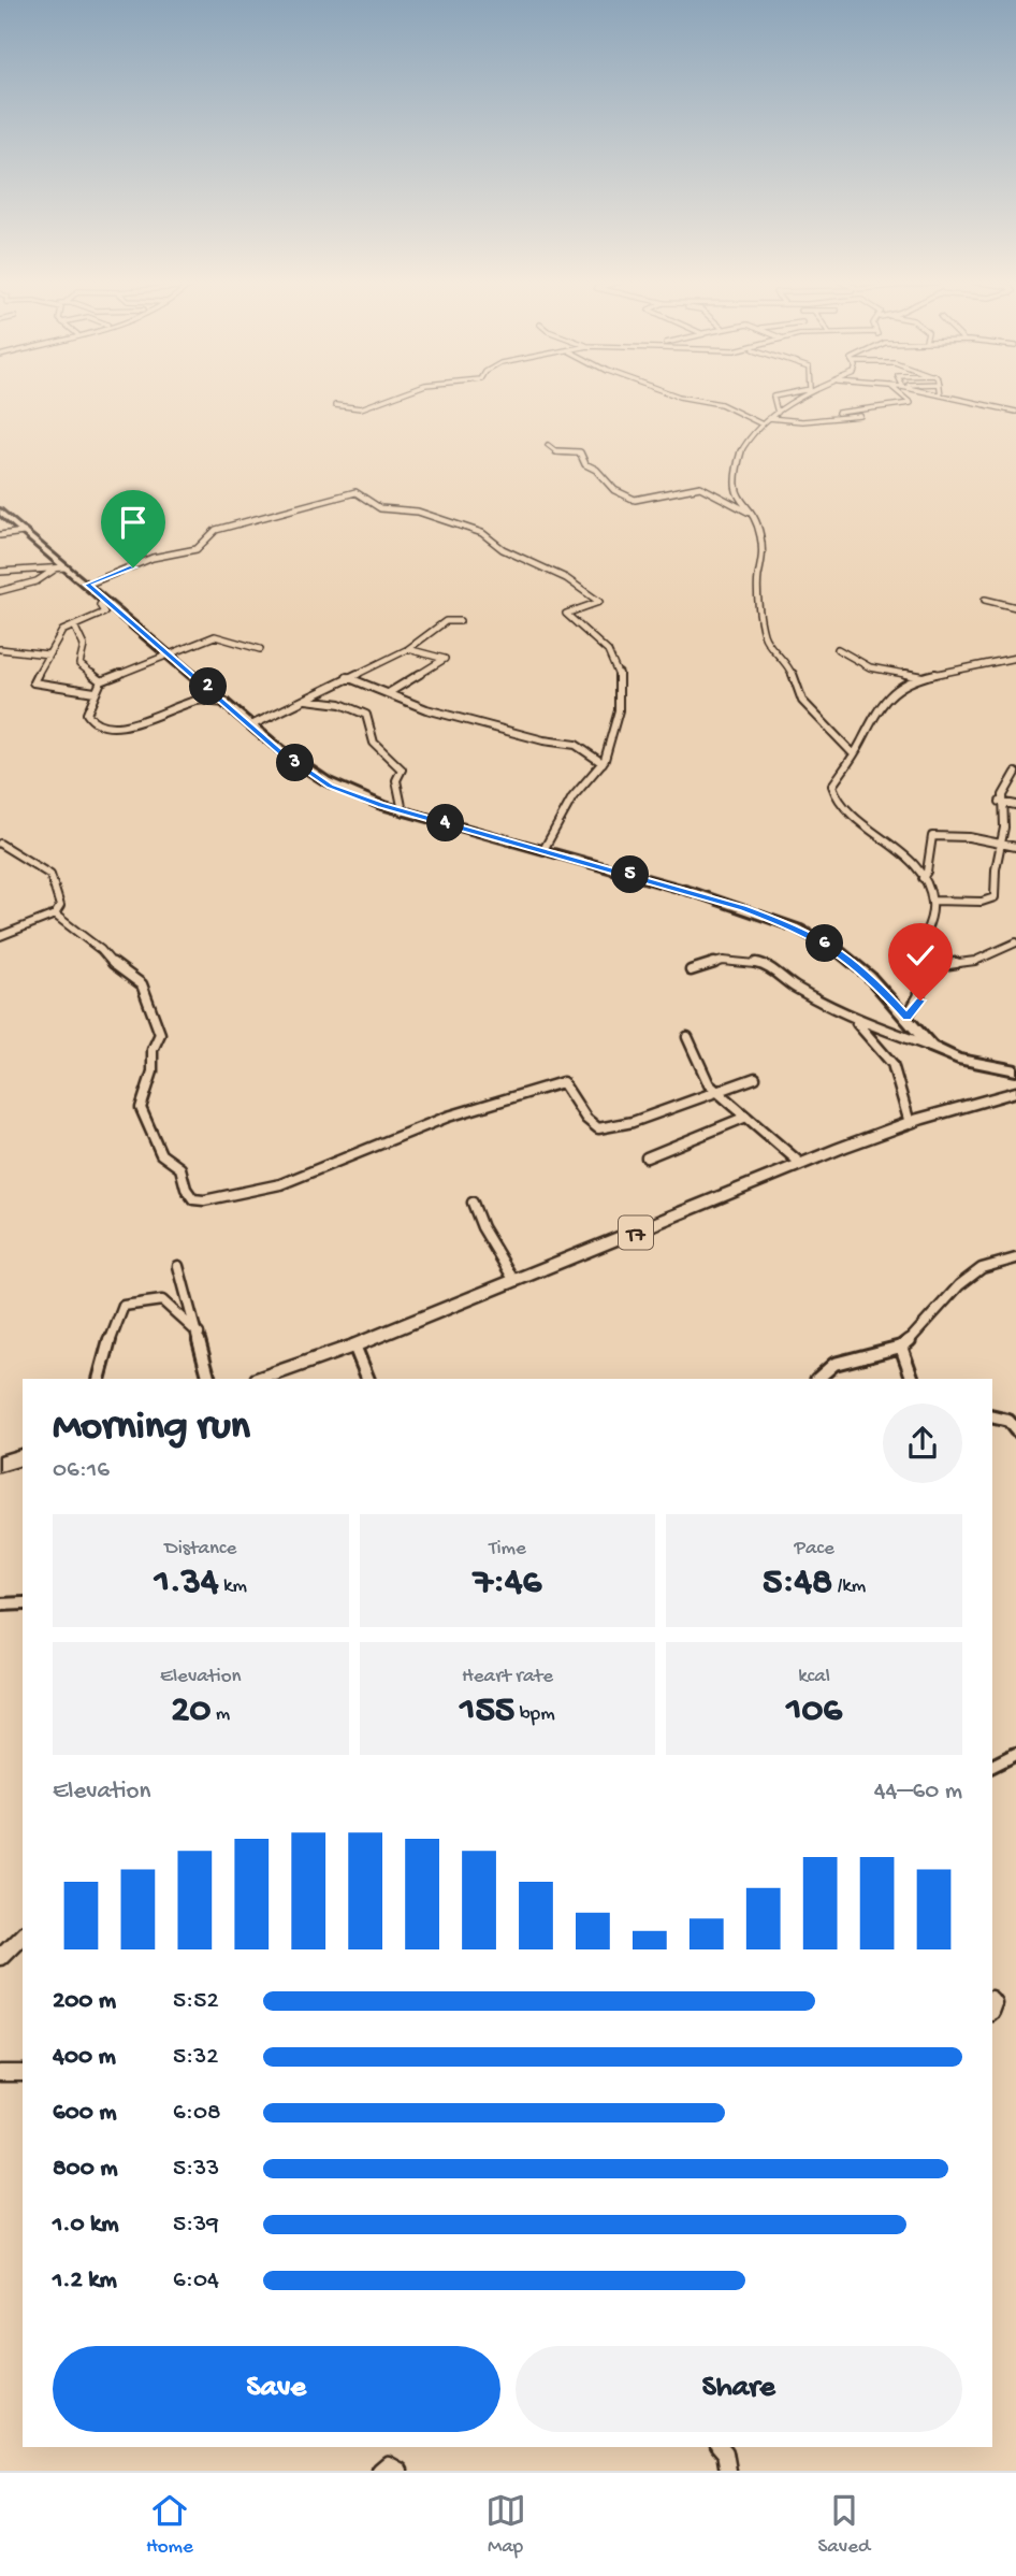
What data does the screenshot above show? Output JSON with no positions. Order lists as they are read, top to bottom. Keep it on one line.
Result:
{"streets":{"highway":["T7"]},"page":{"pins":["2","3","4","5","6"],"heading":["Morning run","06:16"],"stats":[["Distance","1.34 km"],["Time","7:46"],["Pace","5:48 /km"],["Elevation","20 m"],["Heart rate","155 bpm"],["kcal","106"]],"chart":["Elevation","44–60 m"],"list":[{"name":"200 m","note":"5:52"},{"name":"400 m","note":"5:32"},{"name":"600 m","note":"6:08"},{"name":"800 m","note":"5:33"},{"name":"1.0 km","note":"5:39"},{"name":"1.2 km","note":"6:04"}],"buttons":["Save","Share"],"tabs":["Home","Map","Saved"]}}
